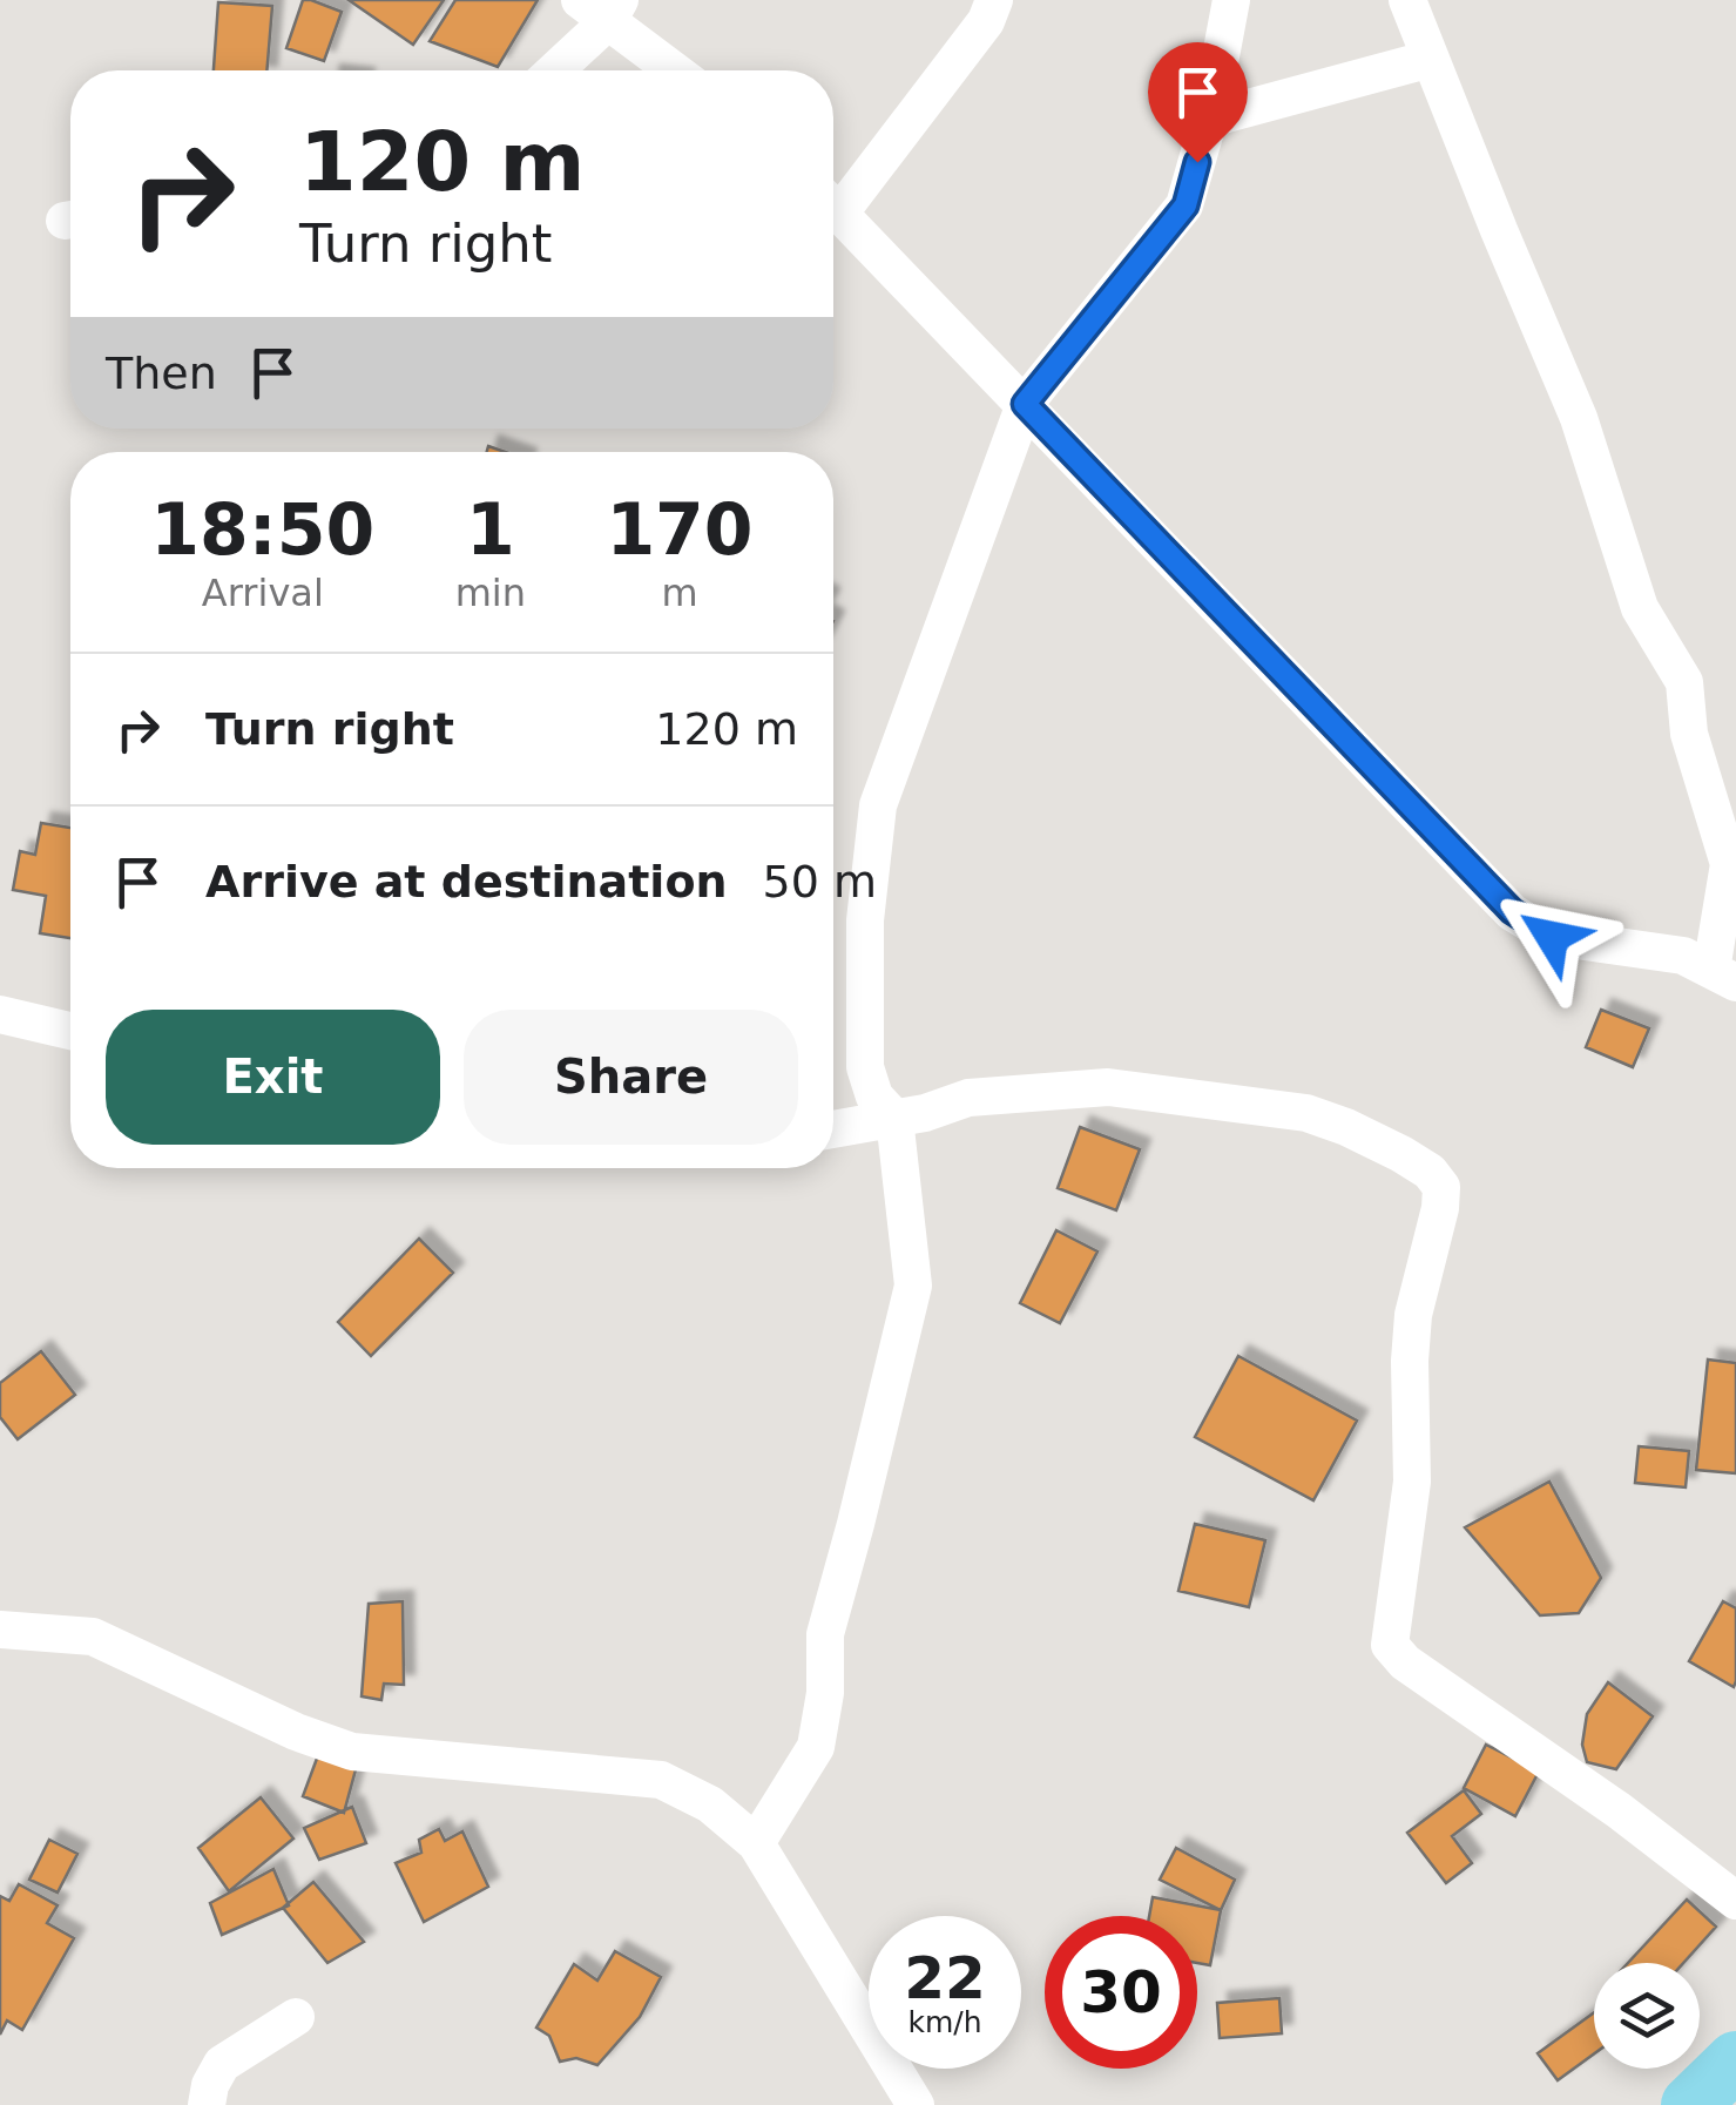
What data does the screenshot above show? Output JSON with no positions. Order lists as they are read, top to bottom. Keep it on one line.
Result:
{"page":{"turn":["120 m","Turn right"],"then":"Then","eta":["18:50","Arrival","1","min","170","m"],"list":[{"name":"Turn right","value":"120 m"},{"name":"Arrive at destination","value":"50 m"}],"buttons":["Exit","Share"],"speed":"22 km/h","limit":"30"}}
